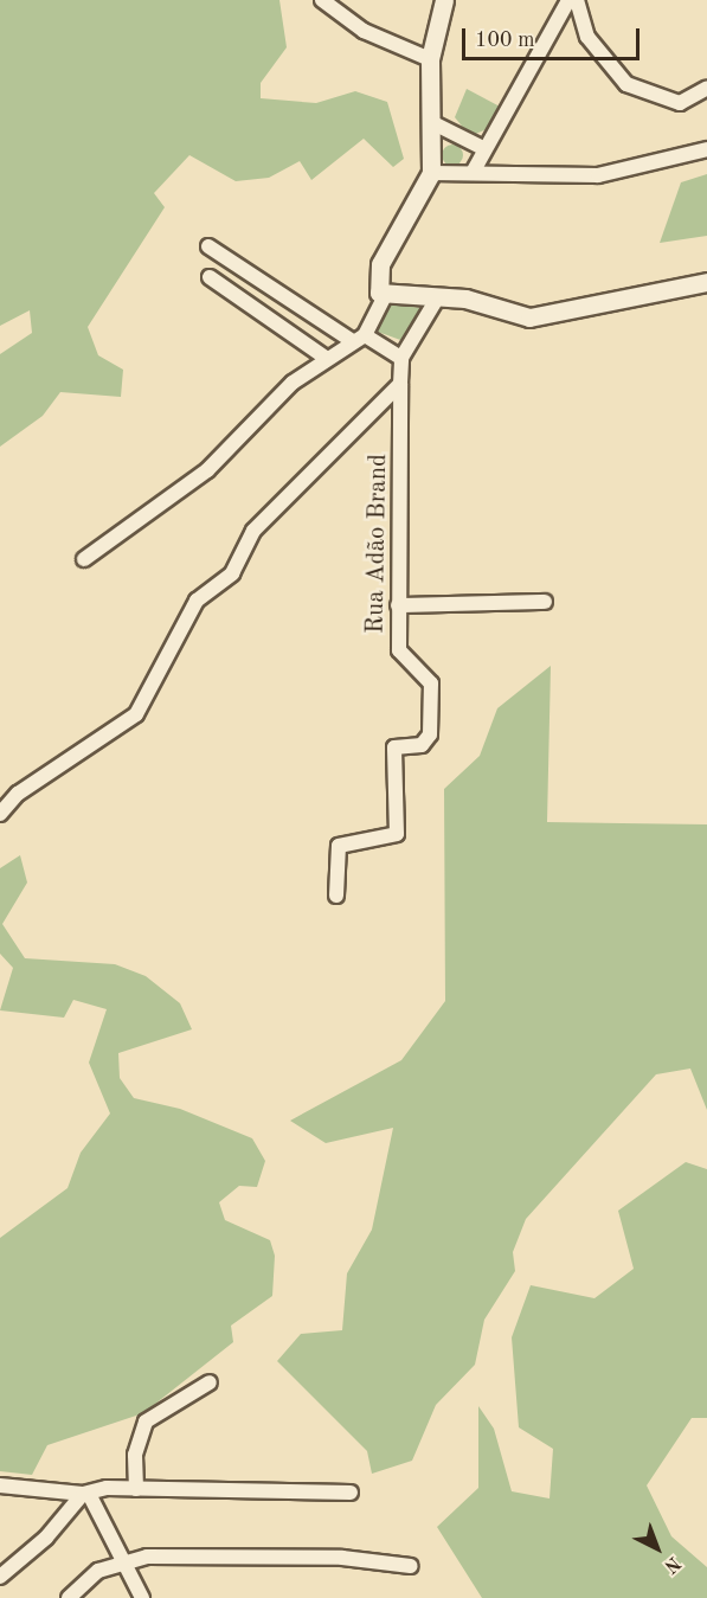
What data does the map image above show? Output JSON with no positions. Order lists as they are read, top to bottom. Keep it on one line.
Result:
{"streets":{"street":["Rua Adão Brand"]},"scale_bar":"100 m","north":"bottom right"}
